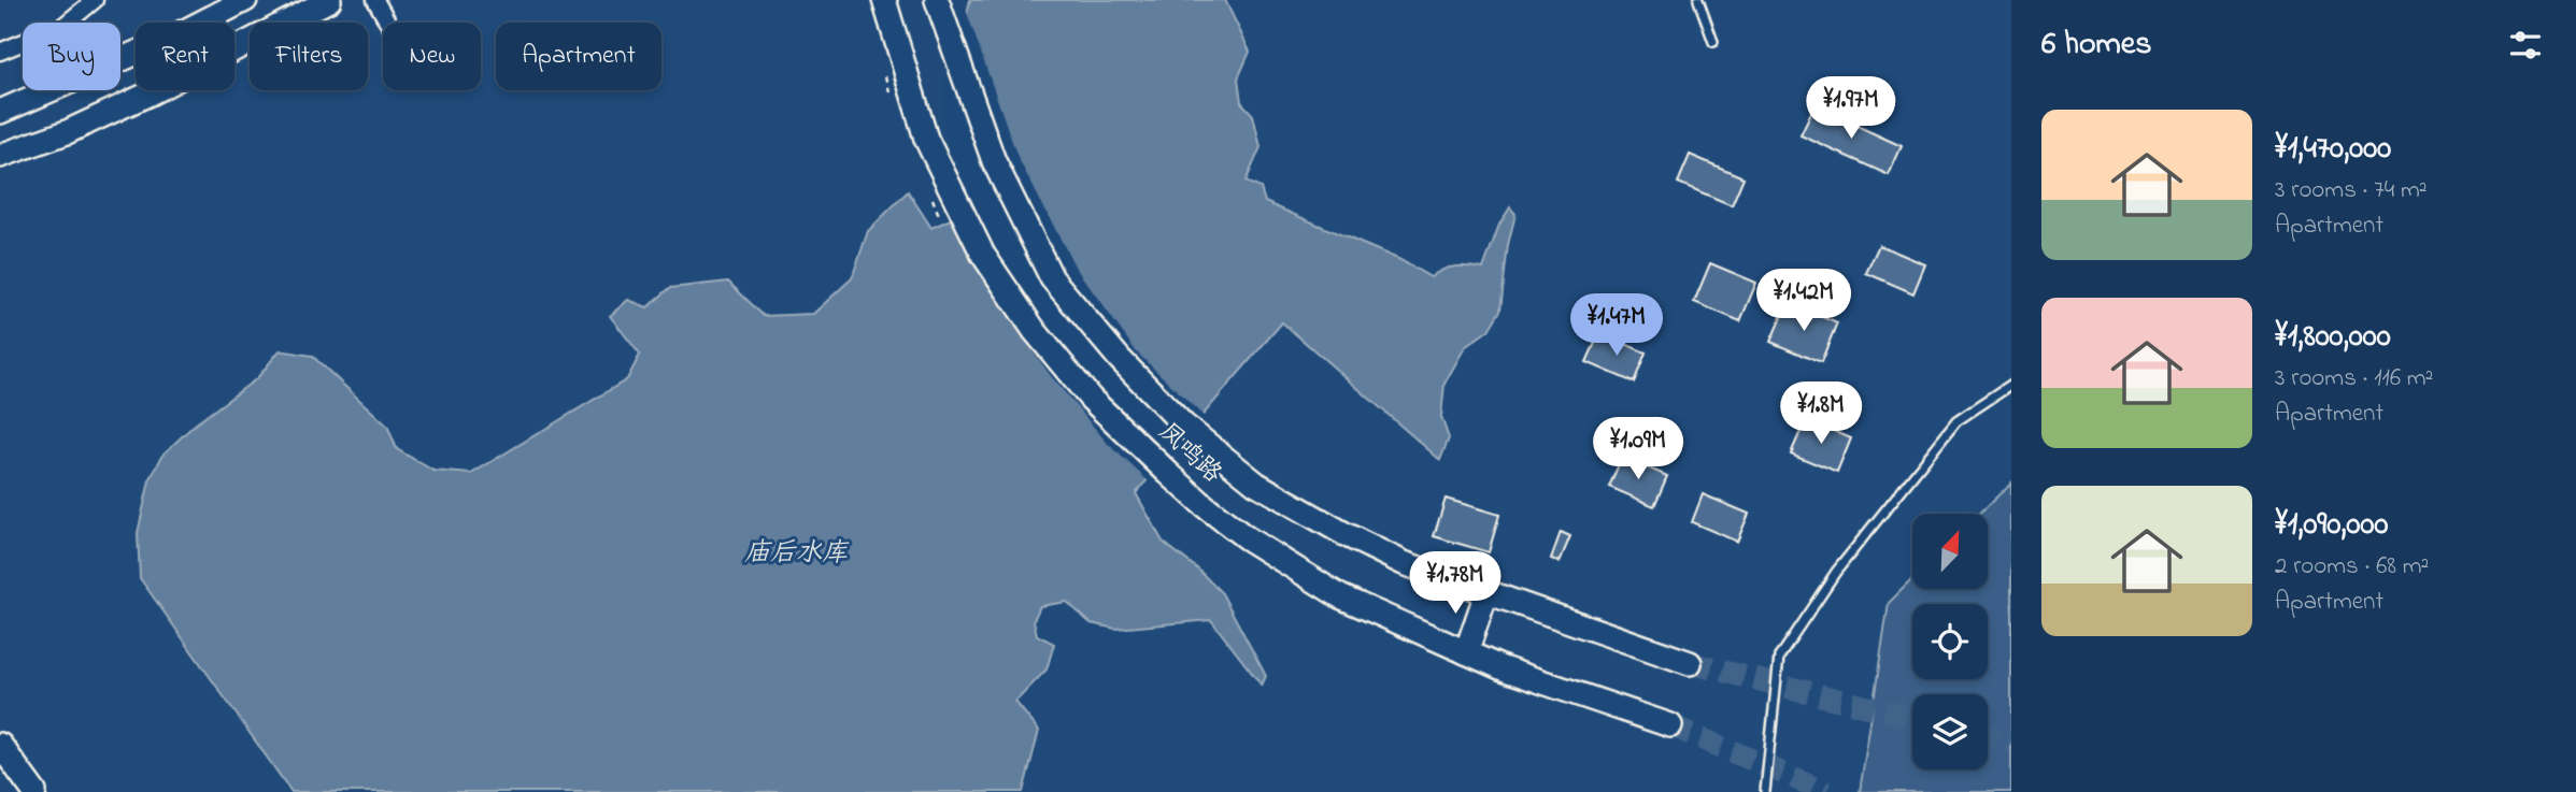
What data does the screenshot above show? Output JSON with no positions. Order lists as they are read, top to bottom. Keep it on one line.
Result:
{"streets":{"main road":["凤鸣路"]},"water":["庙后水库"],"north":"top right","page":{"heading":"6 homes","chip":["Buy","Rent","Filters","New","Apartment"],"price":["¥1.97M","¥1.42M","¥1.47M","¥1.8M","¥1.09M","¥1.78M"],"list":[{"name":"¥1,470,000","note":"3 rooms · 74 m² · Apartment"},{"name":"¥1,800,000","note":"3 rooms · 116 m² · Apartment"},{"name":"¥1,090,000","note":"2 rooms · 68 m² · Apartment"}]}}
